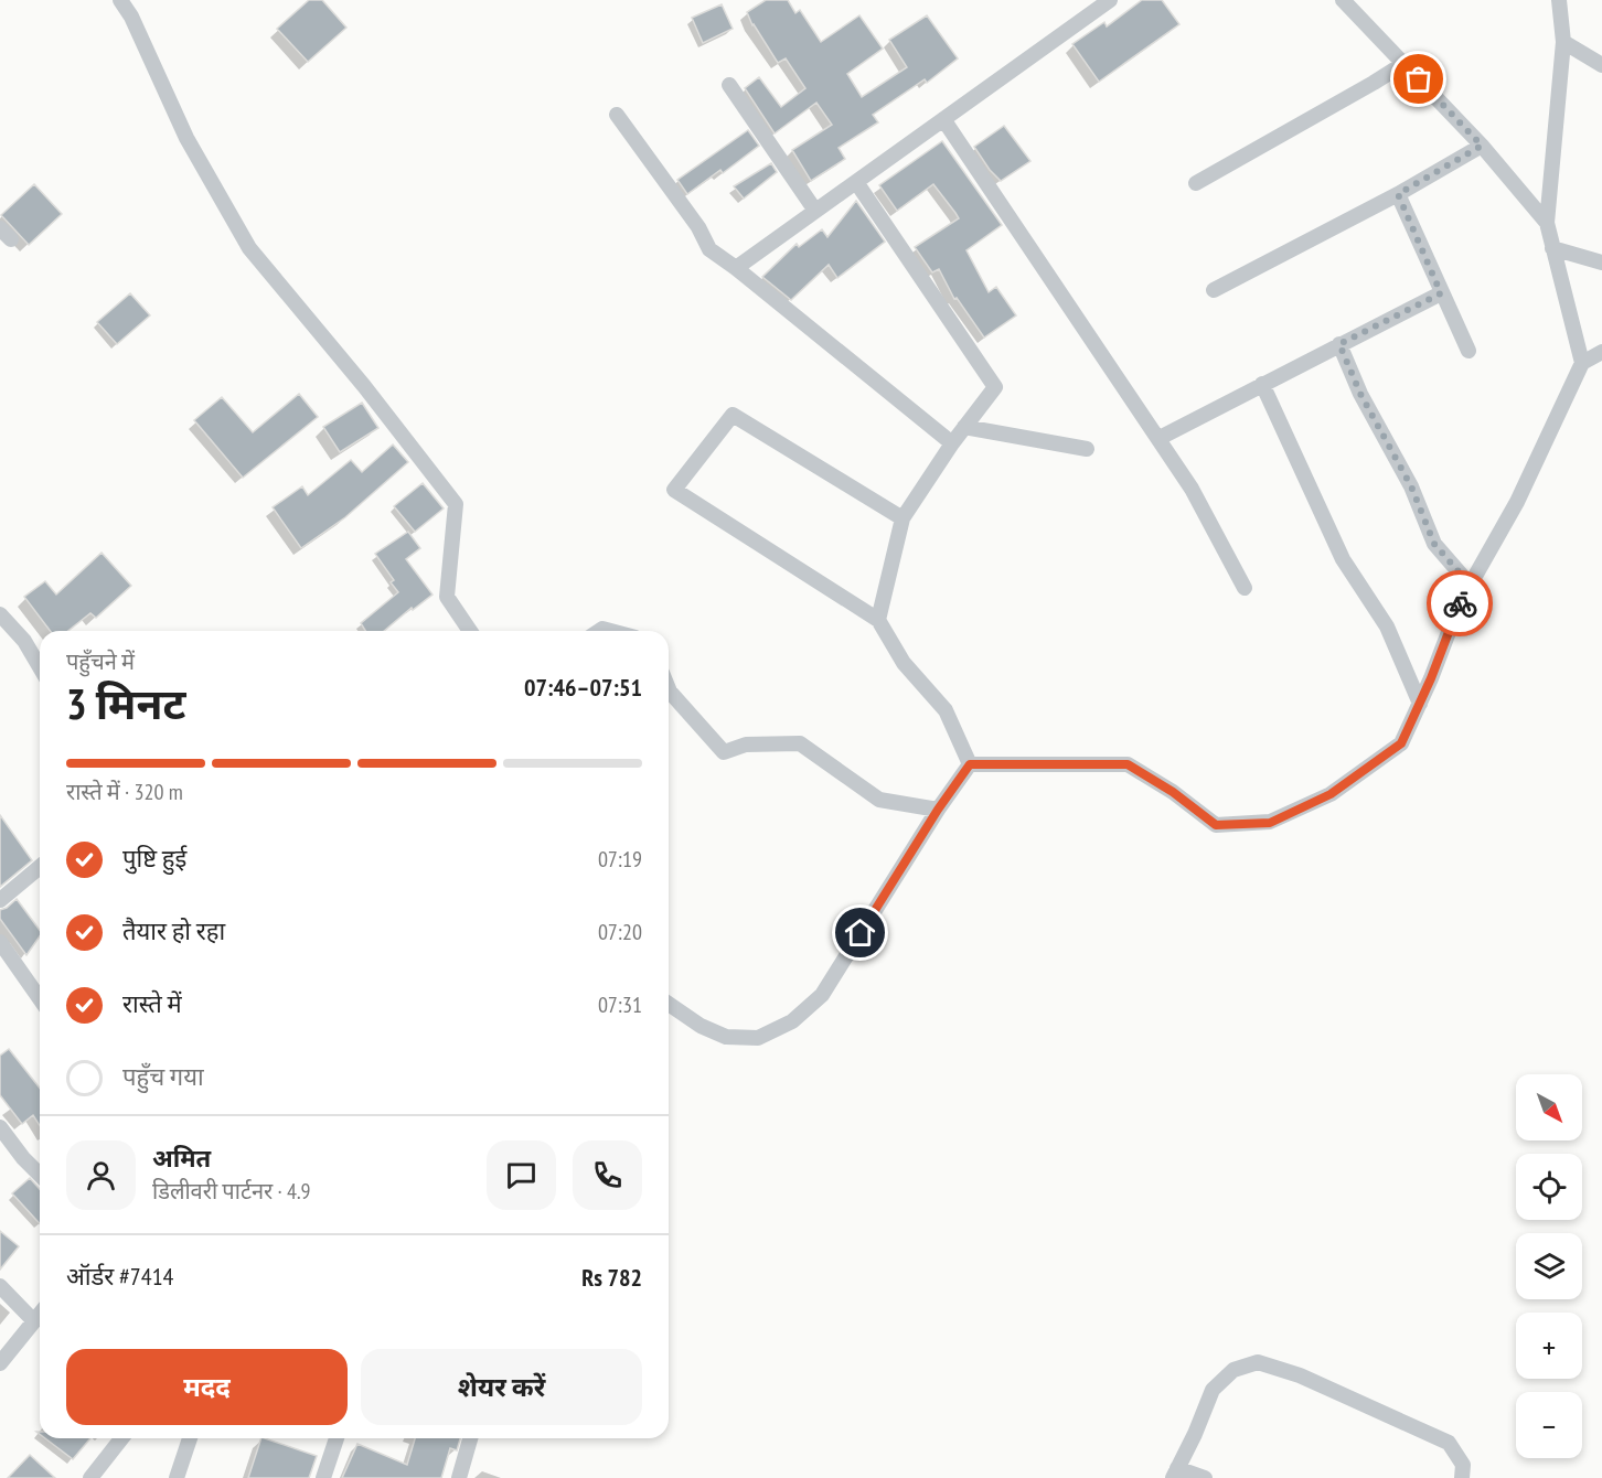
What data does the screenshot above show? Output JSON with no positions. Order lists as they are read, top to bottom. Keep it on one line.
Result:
{"north":"bottom right","page":{"heading":["3 मिनट","पहुँचने में","07:46–07:51"],"panel":["अमित","डिलीवरी पार्टनर · 4.9","ऑर्डर #7414","Rs 782"],"bar":"रास्ते में · 320 m","list":[["पुष्टि हुई","07:19"],["तैयार हो रहा","07:20"],["रास्ते में","07:31"],"पहुँच गया"],"map_buttons":["+","−"],"buttons":["मदद","शेयर करें"]}}
